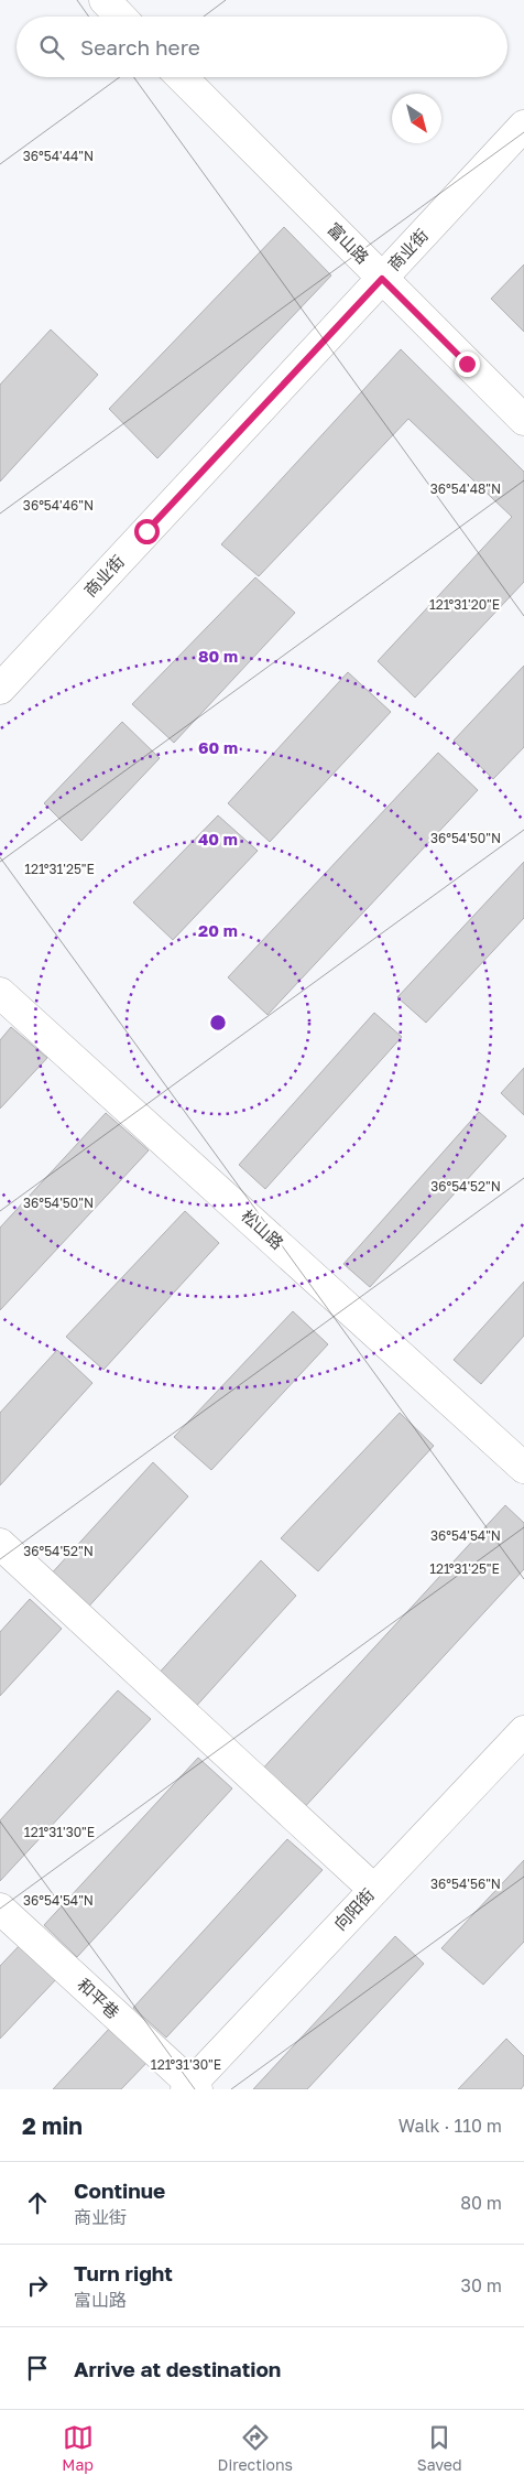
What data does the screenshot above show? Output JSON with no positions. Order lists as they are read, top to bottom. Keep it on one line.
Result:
{"streets":{"street":["富山路","商业街","松山路","向阳街","和平巷"]},"crossings":[["富山路","商业街"],["向阳街","和平巷"]],"north":"bottom right","page":{"search":"Search here","heading":["2 min","Walk · 110 m"],"list":[["Continue","商业街","80 m"],["Turn right","富山路","30 m"],"Arrive at destination"],"nav":["Map","Directions","Saved"]},"coordinates":["36°54'44\"N","36°54'48\"N","36°54'46\"N","121°31'20\"E","36°54'50\"N","121°31'25\"E","36°54'52\"N","36°54'54\"N","121°31'30\"E","36°54'56\"N"],"rings":["80 m","60 m","40 m","20 m"]}
